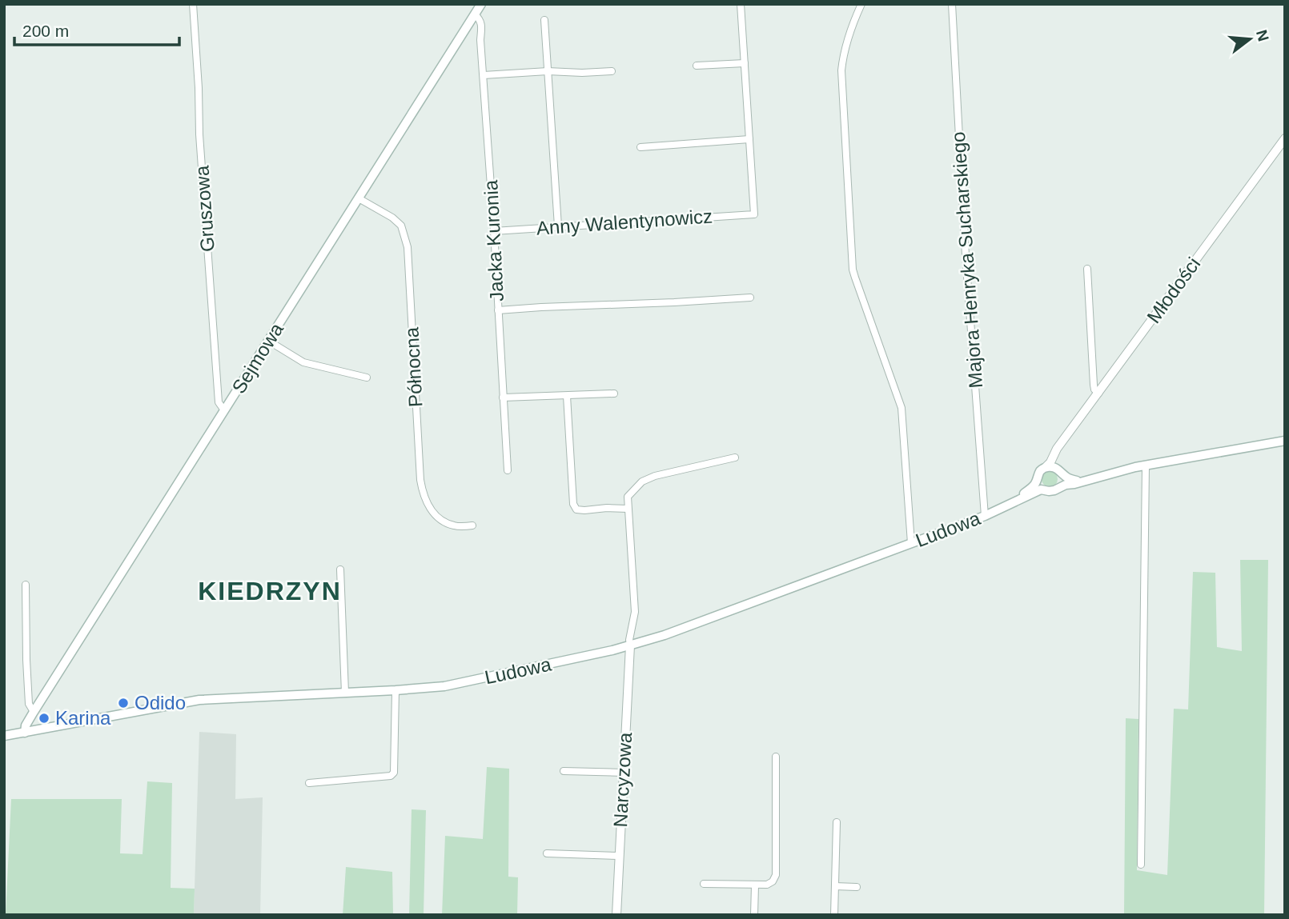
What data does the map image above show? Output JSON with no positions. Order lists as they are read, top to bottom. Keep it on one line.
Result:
{"streets":{"main road":["Sejmowa","Ludowa"],"street":["Gruszowa","Anny Walentynowicz","Jacka Kuronia","Majora Henryka Sucharskiego","Młodości","Północna","Narcyzowa"]},"crossings":[["Gruszowa","Sejmowa"],["Anny Walentynowicz","Jacka Kuronia"],["Jacka Kuronia","Sejmowa"],["Majora Henryka Sucharskiego","Ludowa"],["Młodości","Ludowa"],["Sejmowa","Północna"],["Sejmowa","Ludowa"],["Ludowa","Narcyzowa"]],"districts":["KIEDRZYN"],"places":["Odido","Karina"],"scale_bar":"200 m","north":"right"}
